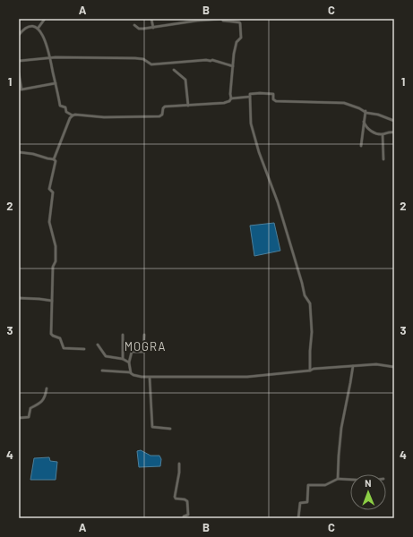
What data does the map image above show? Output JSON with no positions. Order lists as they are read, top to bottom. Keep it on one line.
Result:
{"districts":["MOGRA"],"north":"top","grid":{"columns":["A","B","C"],"rows":["1","2","3","4"]}}
